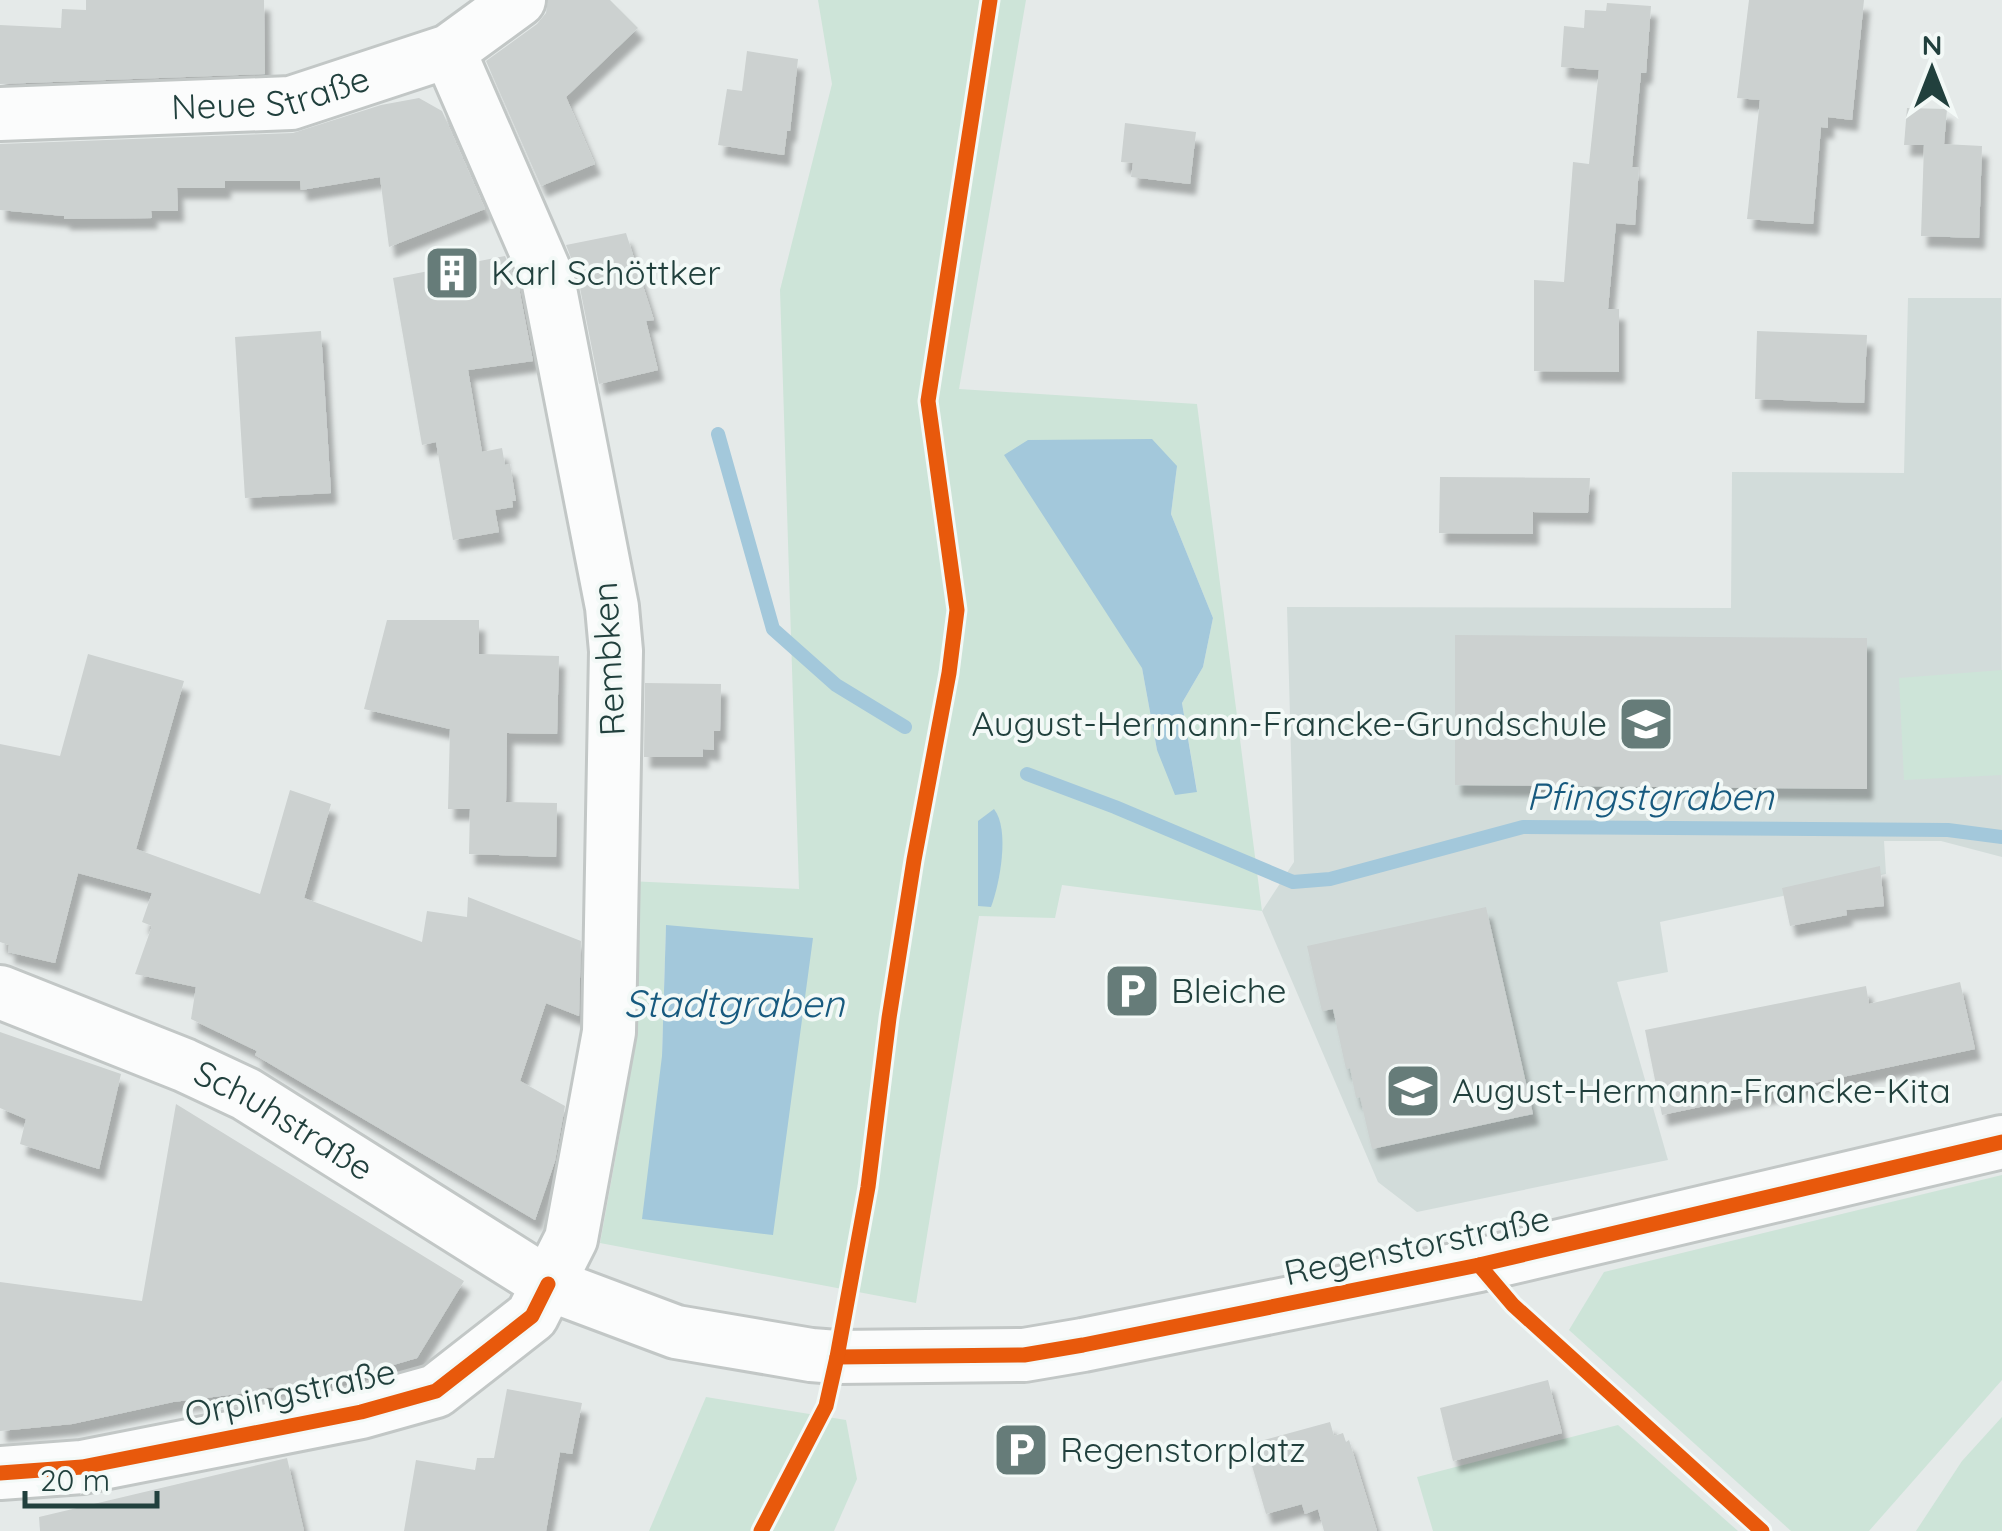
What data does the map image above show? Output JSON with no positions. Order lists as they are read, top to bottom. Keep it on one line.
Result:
{"streets":{"street":["Neue Straße","Rembken","Schuhstraße","Regenstorstraße","Orpingstraße"]},"crossings":[["Neue Straße","Rembken"],["Rembken","Schuhstraße"],["Rembken","Regenstorstraße"],["Rembken","Orpingstraße"],["Schuhstraße","Regenstorstraße"],["Schuhstraße","Orpingstraße"],["Regenstorstraße","Orpingstraße"]],"water":["Pfingstgraben","Stadtgraben"],"places":{"building":["Karl Schöttker"],"school or university":["August-Hermann-Francke-Grundschule","August-Hermann-Francke-Kita"],"parking":["Bleiche","Regenstorplatz"]},"scale_bar":"20 m","north":"top"}
